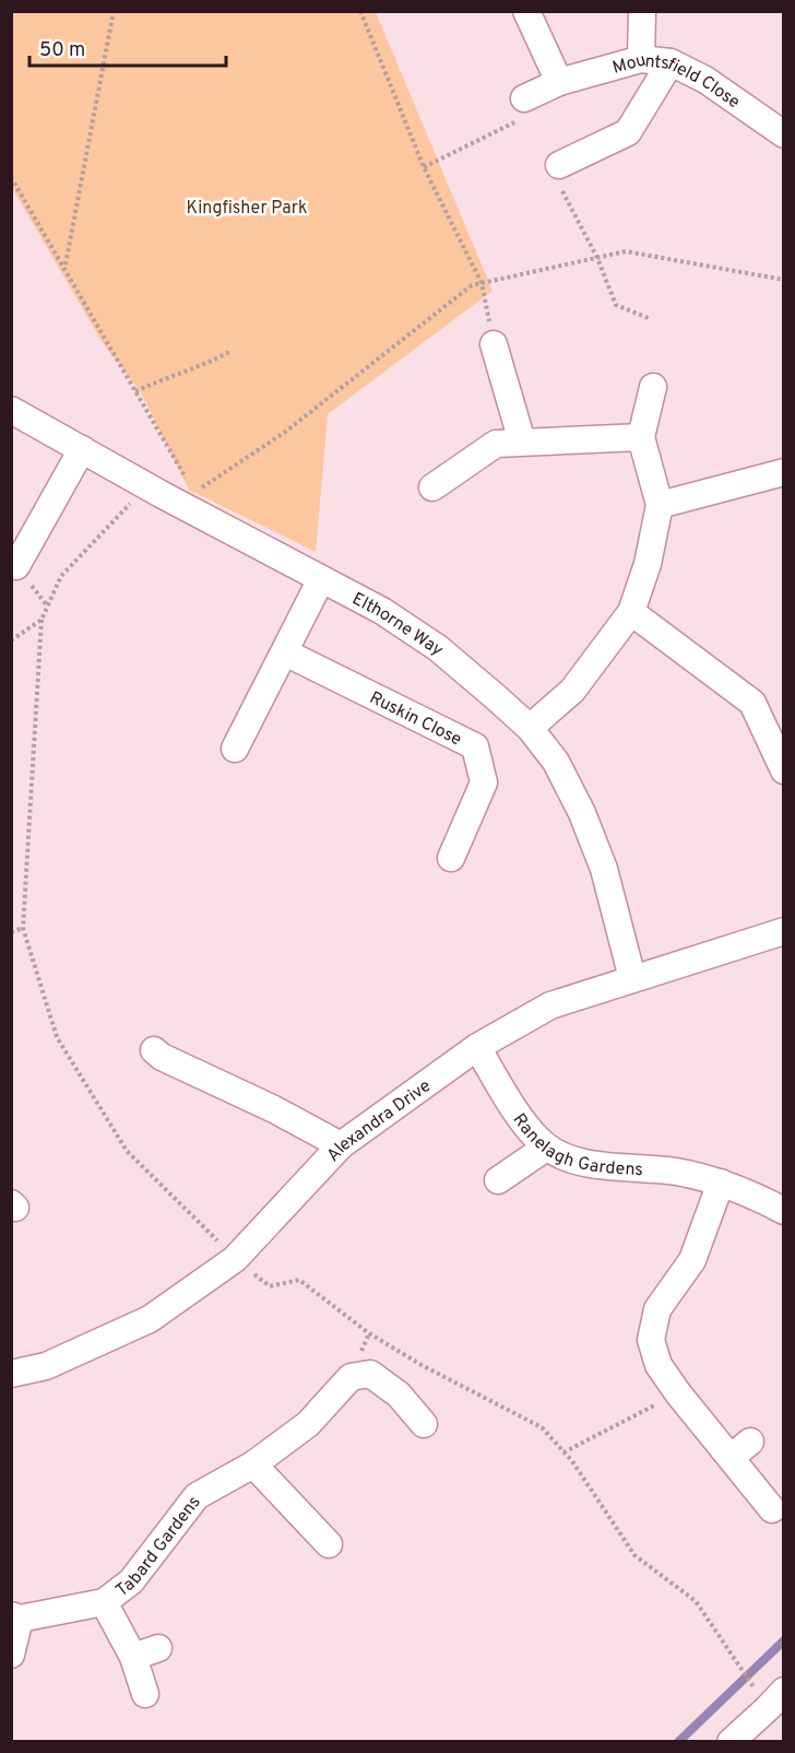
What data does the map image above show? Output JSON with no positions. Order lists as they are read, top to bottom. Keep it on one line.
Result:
{"streets":{"street":["Mountsfield Close","Elthorne Way","Ruskin Close","Alexandra Drive","Ranelagh Gardens","Tabard Gardens"]},"crossings":[["Elthorne Way","Alexandra Drive"],["Alexandra Drive","Ranelagh Gardens"]],"parks":["Kingfisher Park"],"scale_bar":"50 m"}
